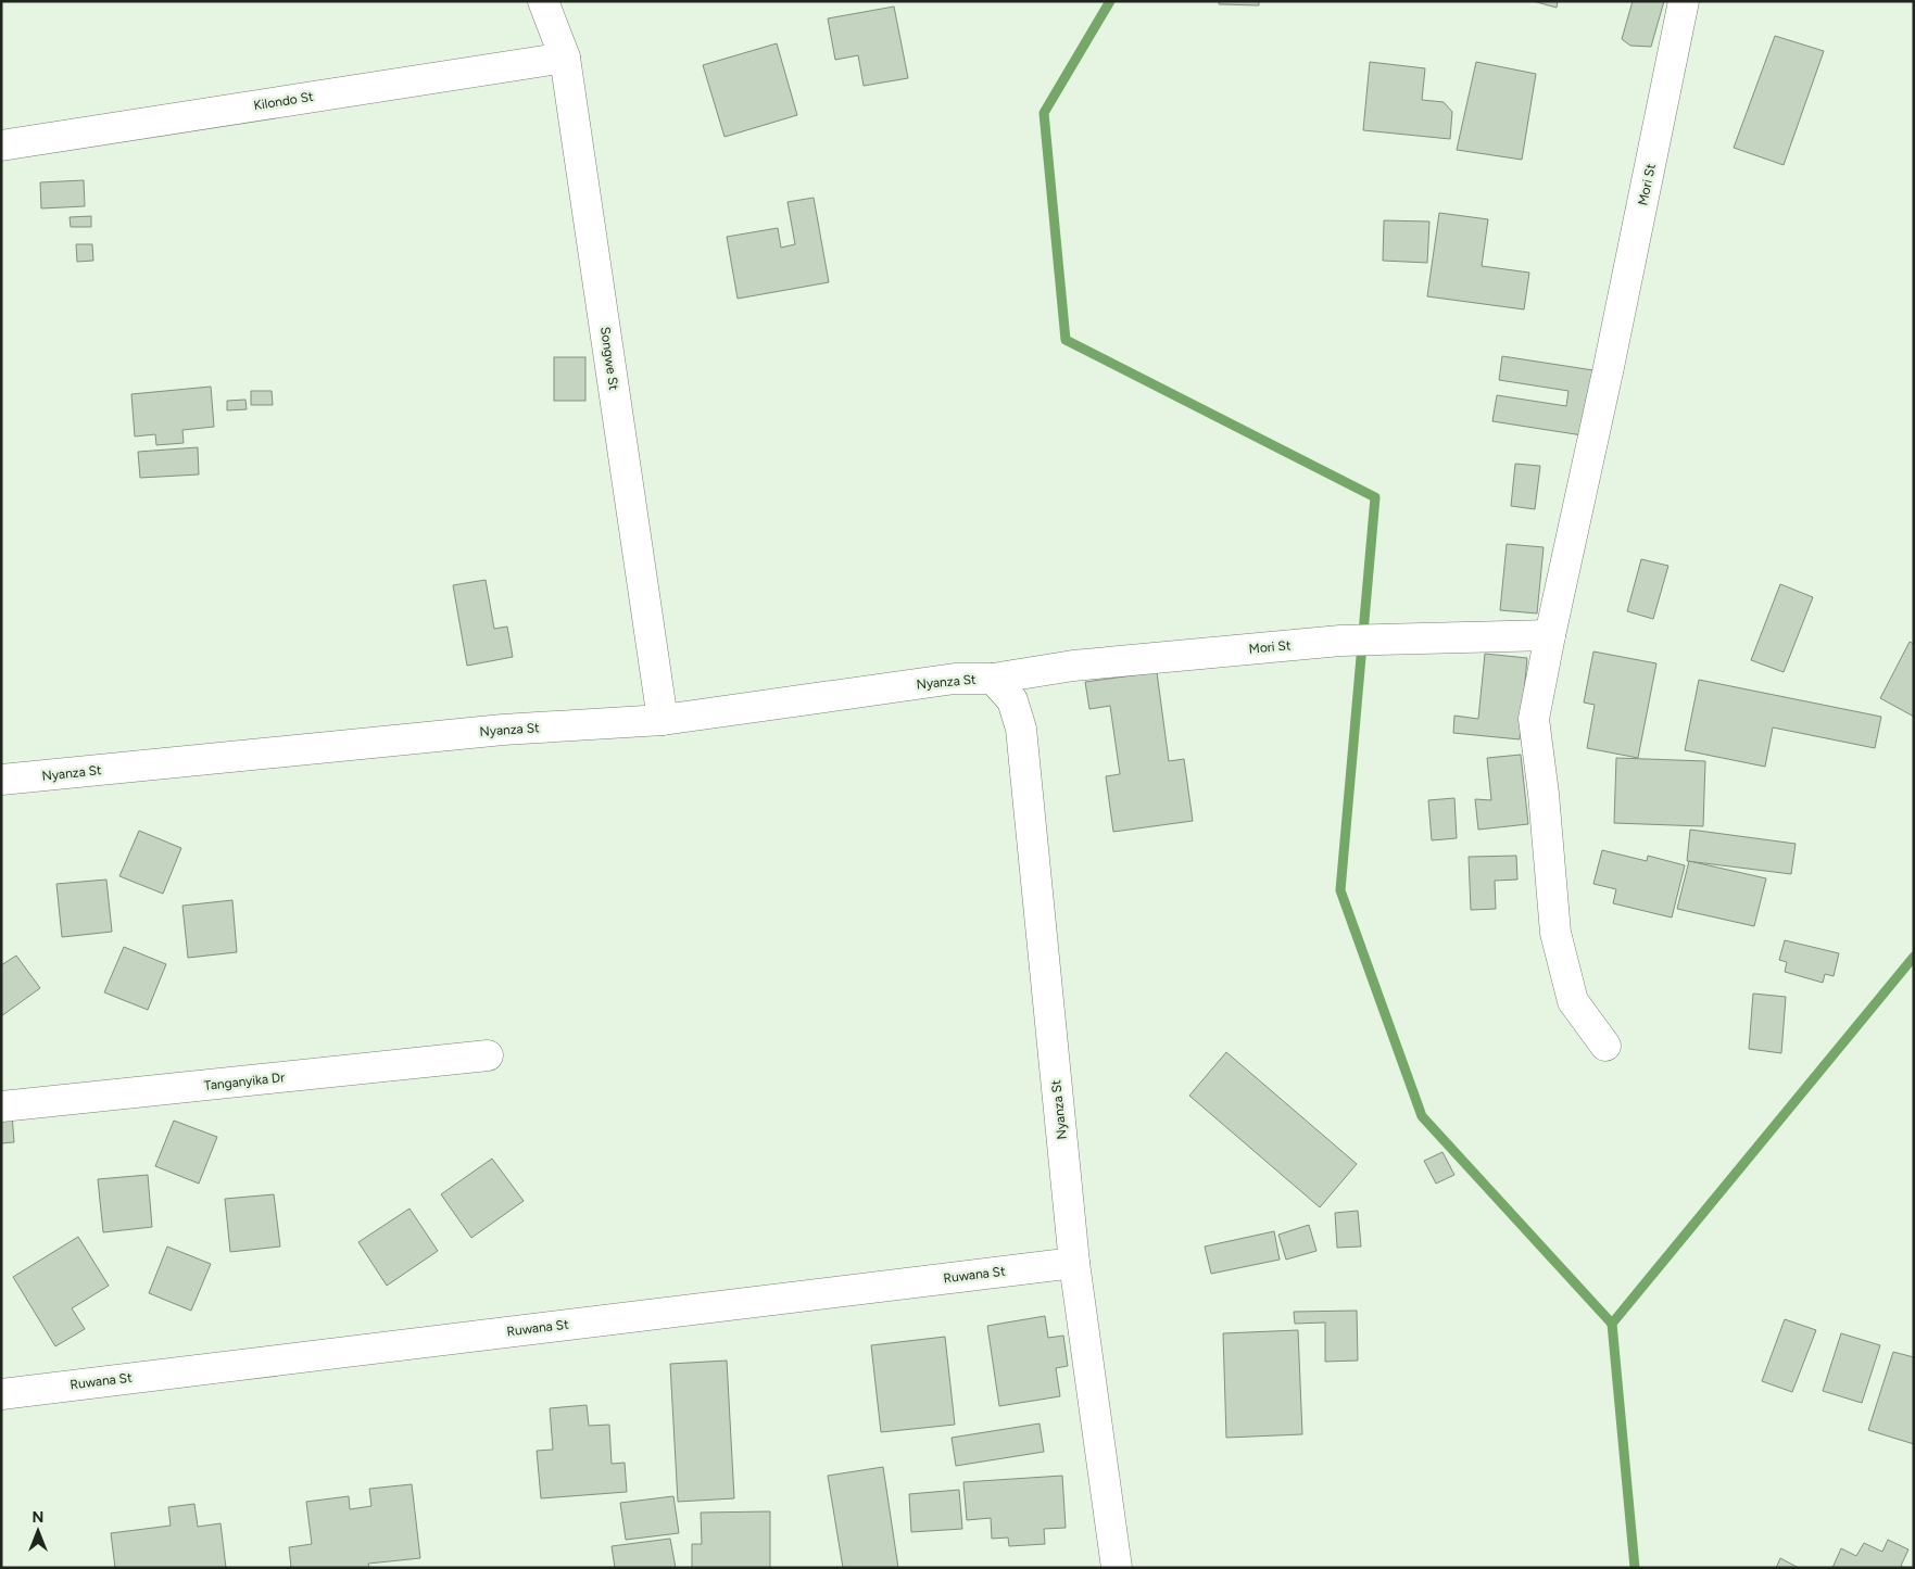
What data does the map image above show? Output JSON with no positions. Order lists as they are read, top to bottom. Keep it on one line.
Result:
{"streets":{"street":["Kilondo St","Mori St","Songwe St","Nyanza St","Tanganyika Dr","Ruwana St"]},"crossings":[["Kilondo St","Songwe St"],["Mori St","Nyanza St"],["Songwe St","Nyanza St"],["Nyanza St","Ruwana St"]],"north":"top"}
